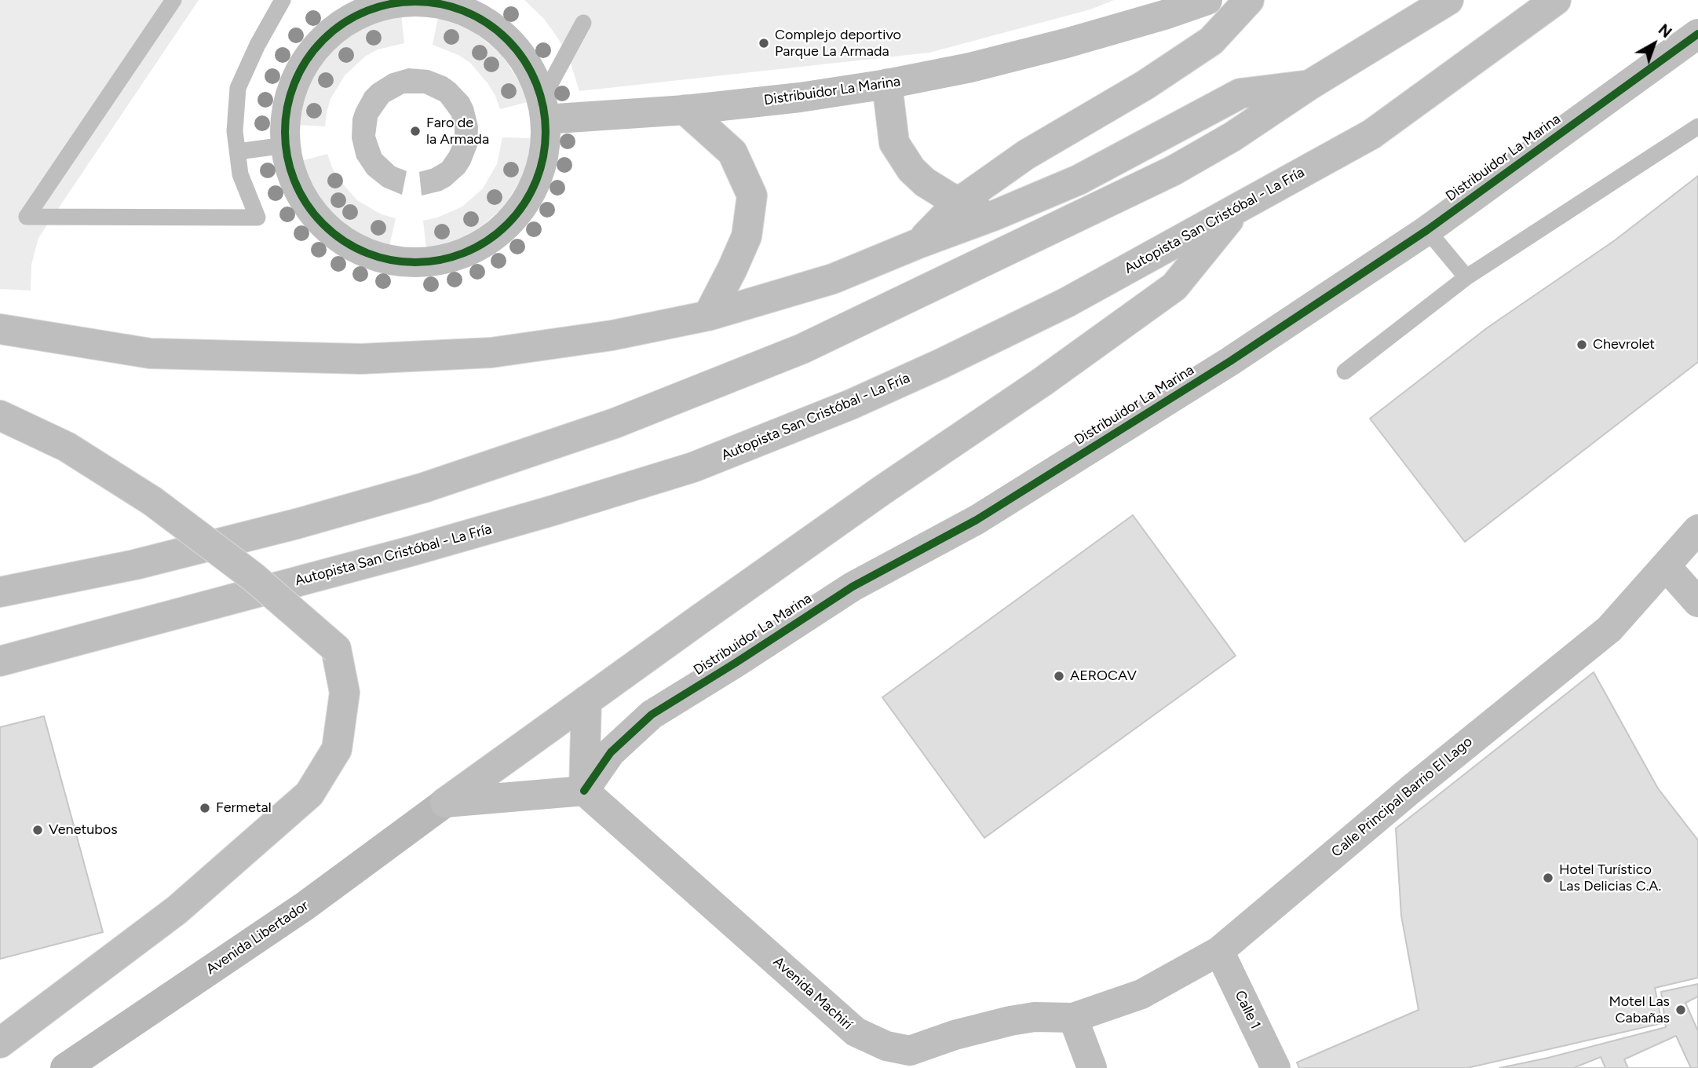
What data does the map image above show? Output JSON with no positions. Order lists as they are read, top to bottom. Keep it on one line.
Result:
{"streets":{"main road":["Distribuidor La Marina","Autopista San Cristóbal - La Fría","Calle Principal Barrio El Lago","Avenida Libertador","Avenida Machirí","Calle 1"]},"crossings":[["Distribuidor La Marina","Avenida Machirí"],["Calle Principal Barrio El Lago","Avenida Machirí"],["Calle Principal Barrio El Lago","Calle 1"]],"places":["Complejo deportivo Parque La Armada","Faro de la Armada","Chevrolet","AEROCAV","Fermetal","Venetubos","Hotel Turístico Las Delicias C.A.","Motel Las Cabañas"],"north":"top right"}
